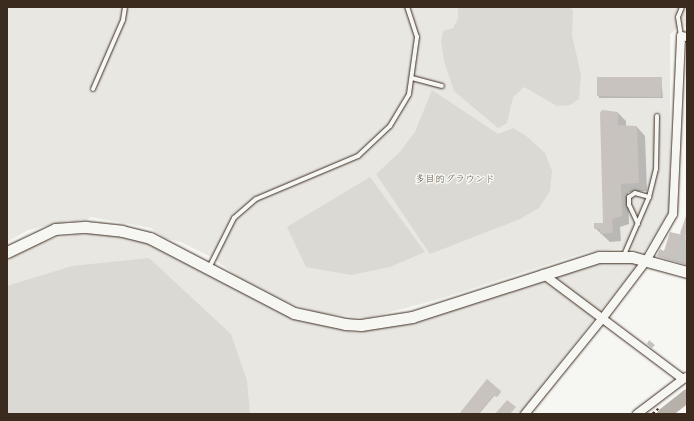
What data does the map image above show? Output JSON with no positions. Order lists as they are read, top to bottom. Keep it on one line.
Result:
{"parks":["多目的グラウンド"]}
